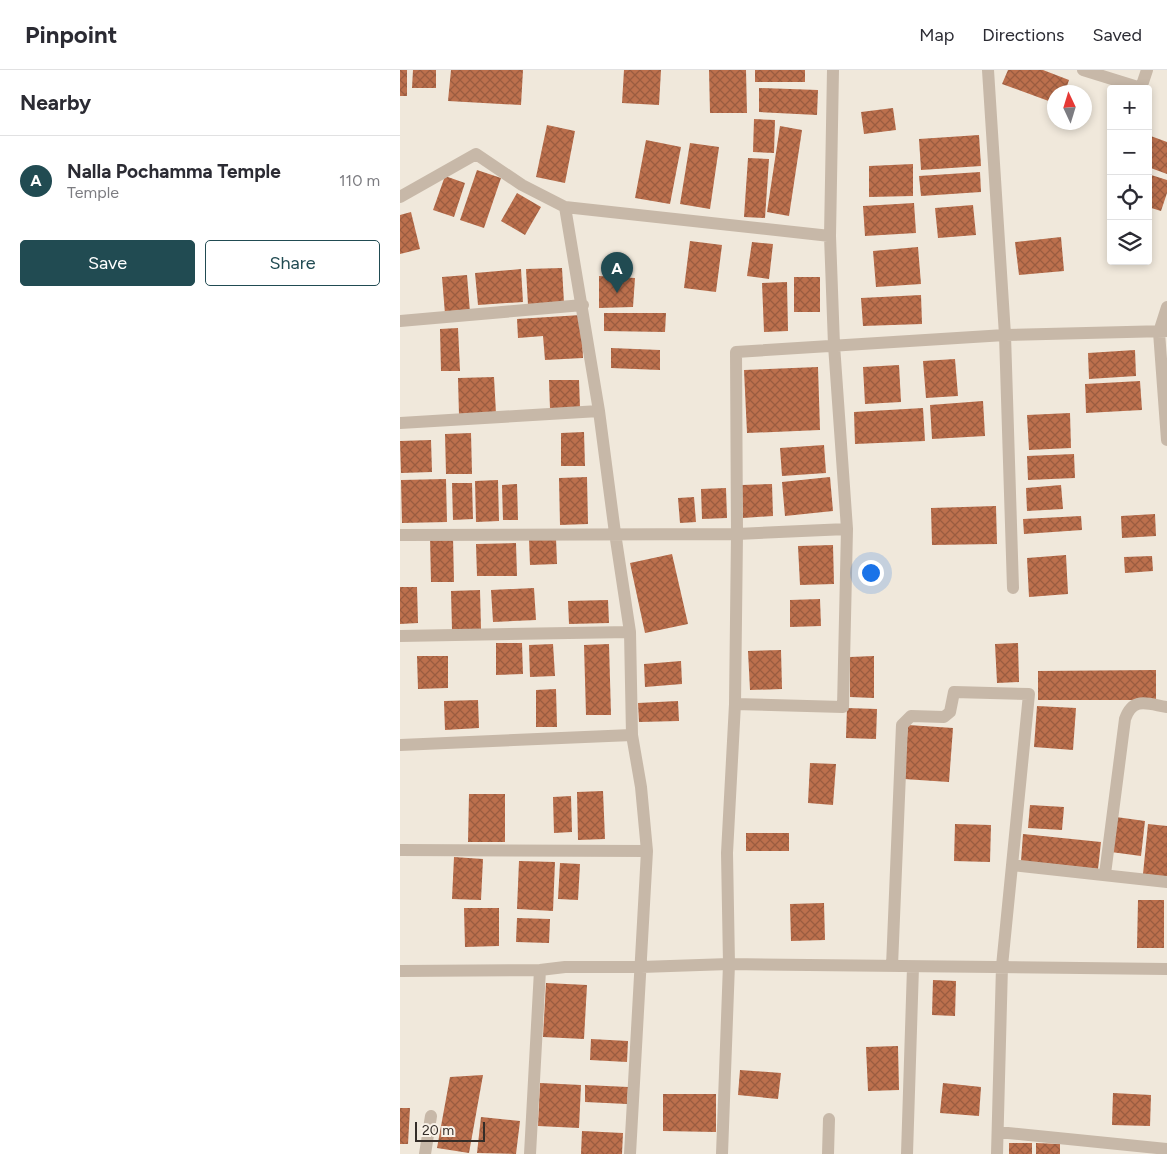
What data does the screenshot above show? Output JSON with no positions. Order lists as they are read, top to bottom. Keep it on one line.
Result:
{"scale_bar":"20 m","north":"top","page":{"header":"Pinpoint","nav":["Map","Directions","Saved"],"heading":"Nearby","map_buttons":["+","−"],"list":[{"mark":"A","name":"Nalla Pochamma Temple","note":"Temple","value":"110 m"}],"buttons":["Save","Share"],"pins":"A","scale":"20 m"}}
